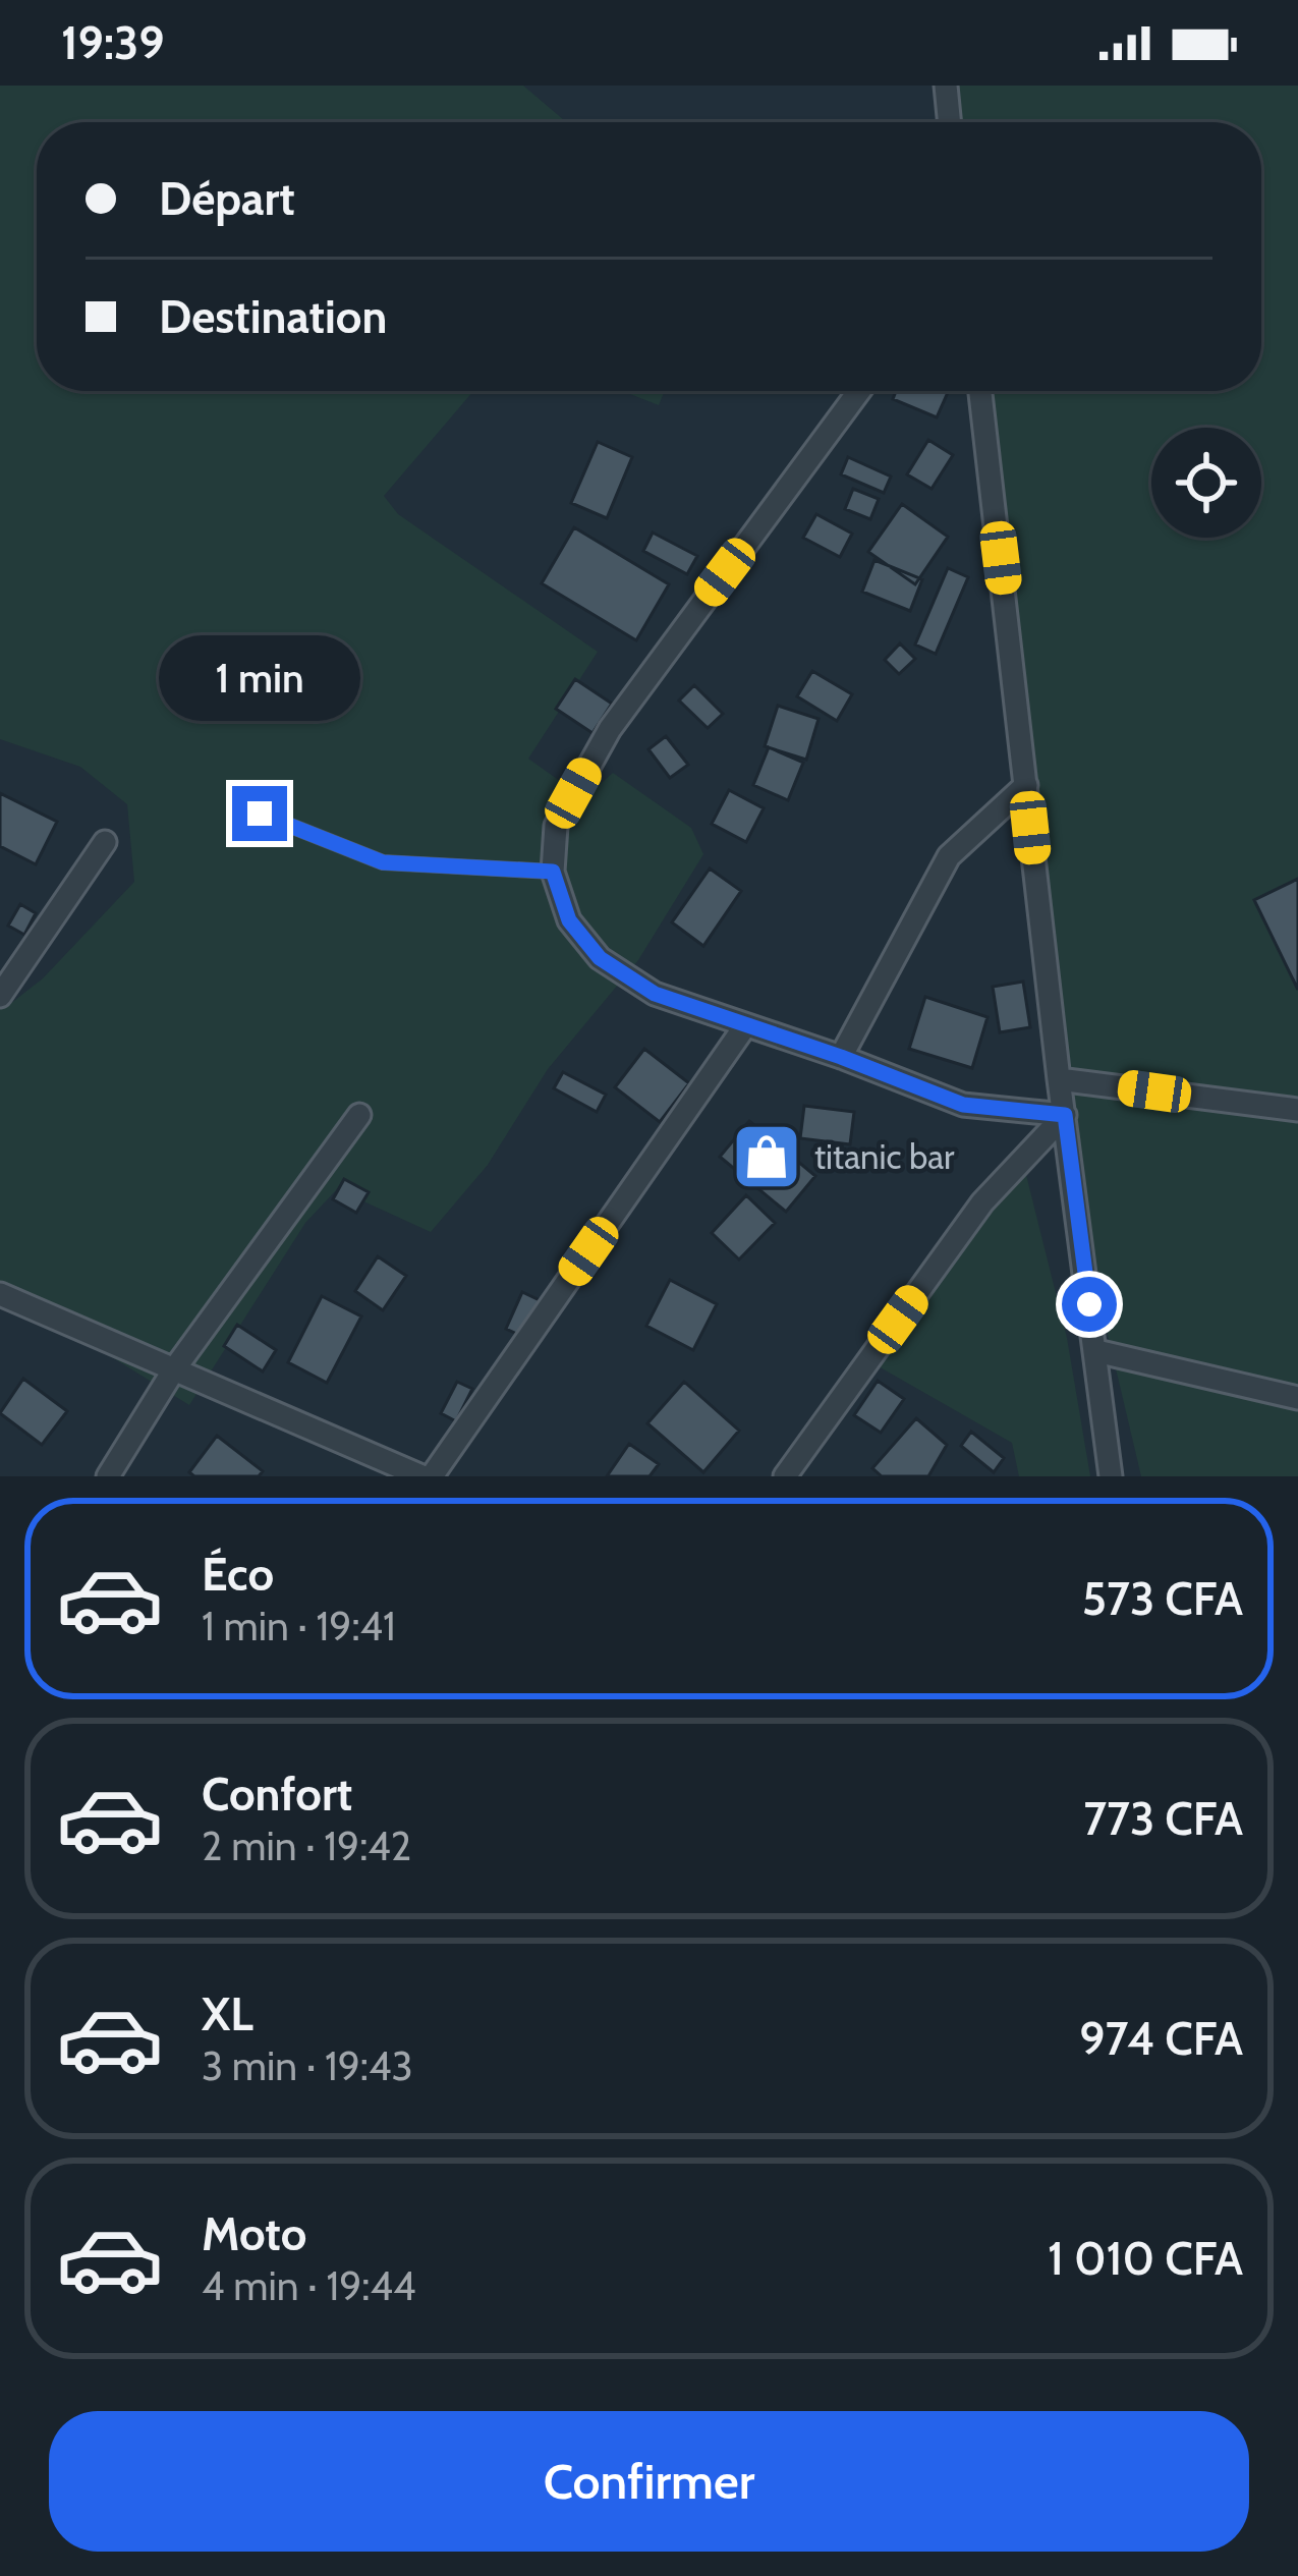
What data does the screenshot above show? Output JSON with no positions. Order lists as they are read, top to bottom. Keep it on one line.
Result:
{"places":{"shop":["titanic bar"]},"page":{"status":"19:39","banner":["Départ","Destination"],"bubble":"1 min","list":[{"name":"Éco","note":"1 min · 19:41","value":"573 CFA"},{"name":"Confort","note":"2 min · 19:42","value":"773 CFA"},{"name":"XL","note":"3 min · 19:43","value":"974 CFA"},{"name":"Moto","note":"4 min · 19:44","value":"1 010 CFA"}],"buttons":"Confirmer"}}
